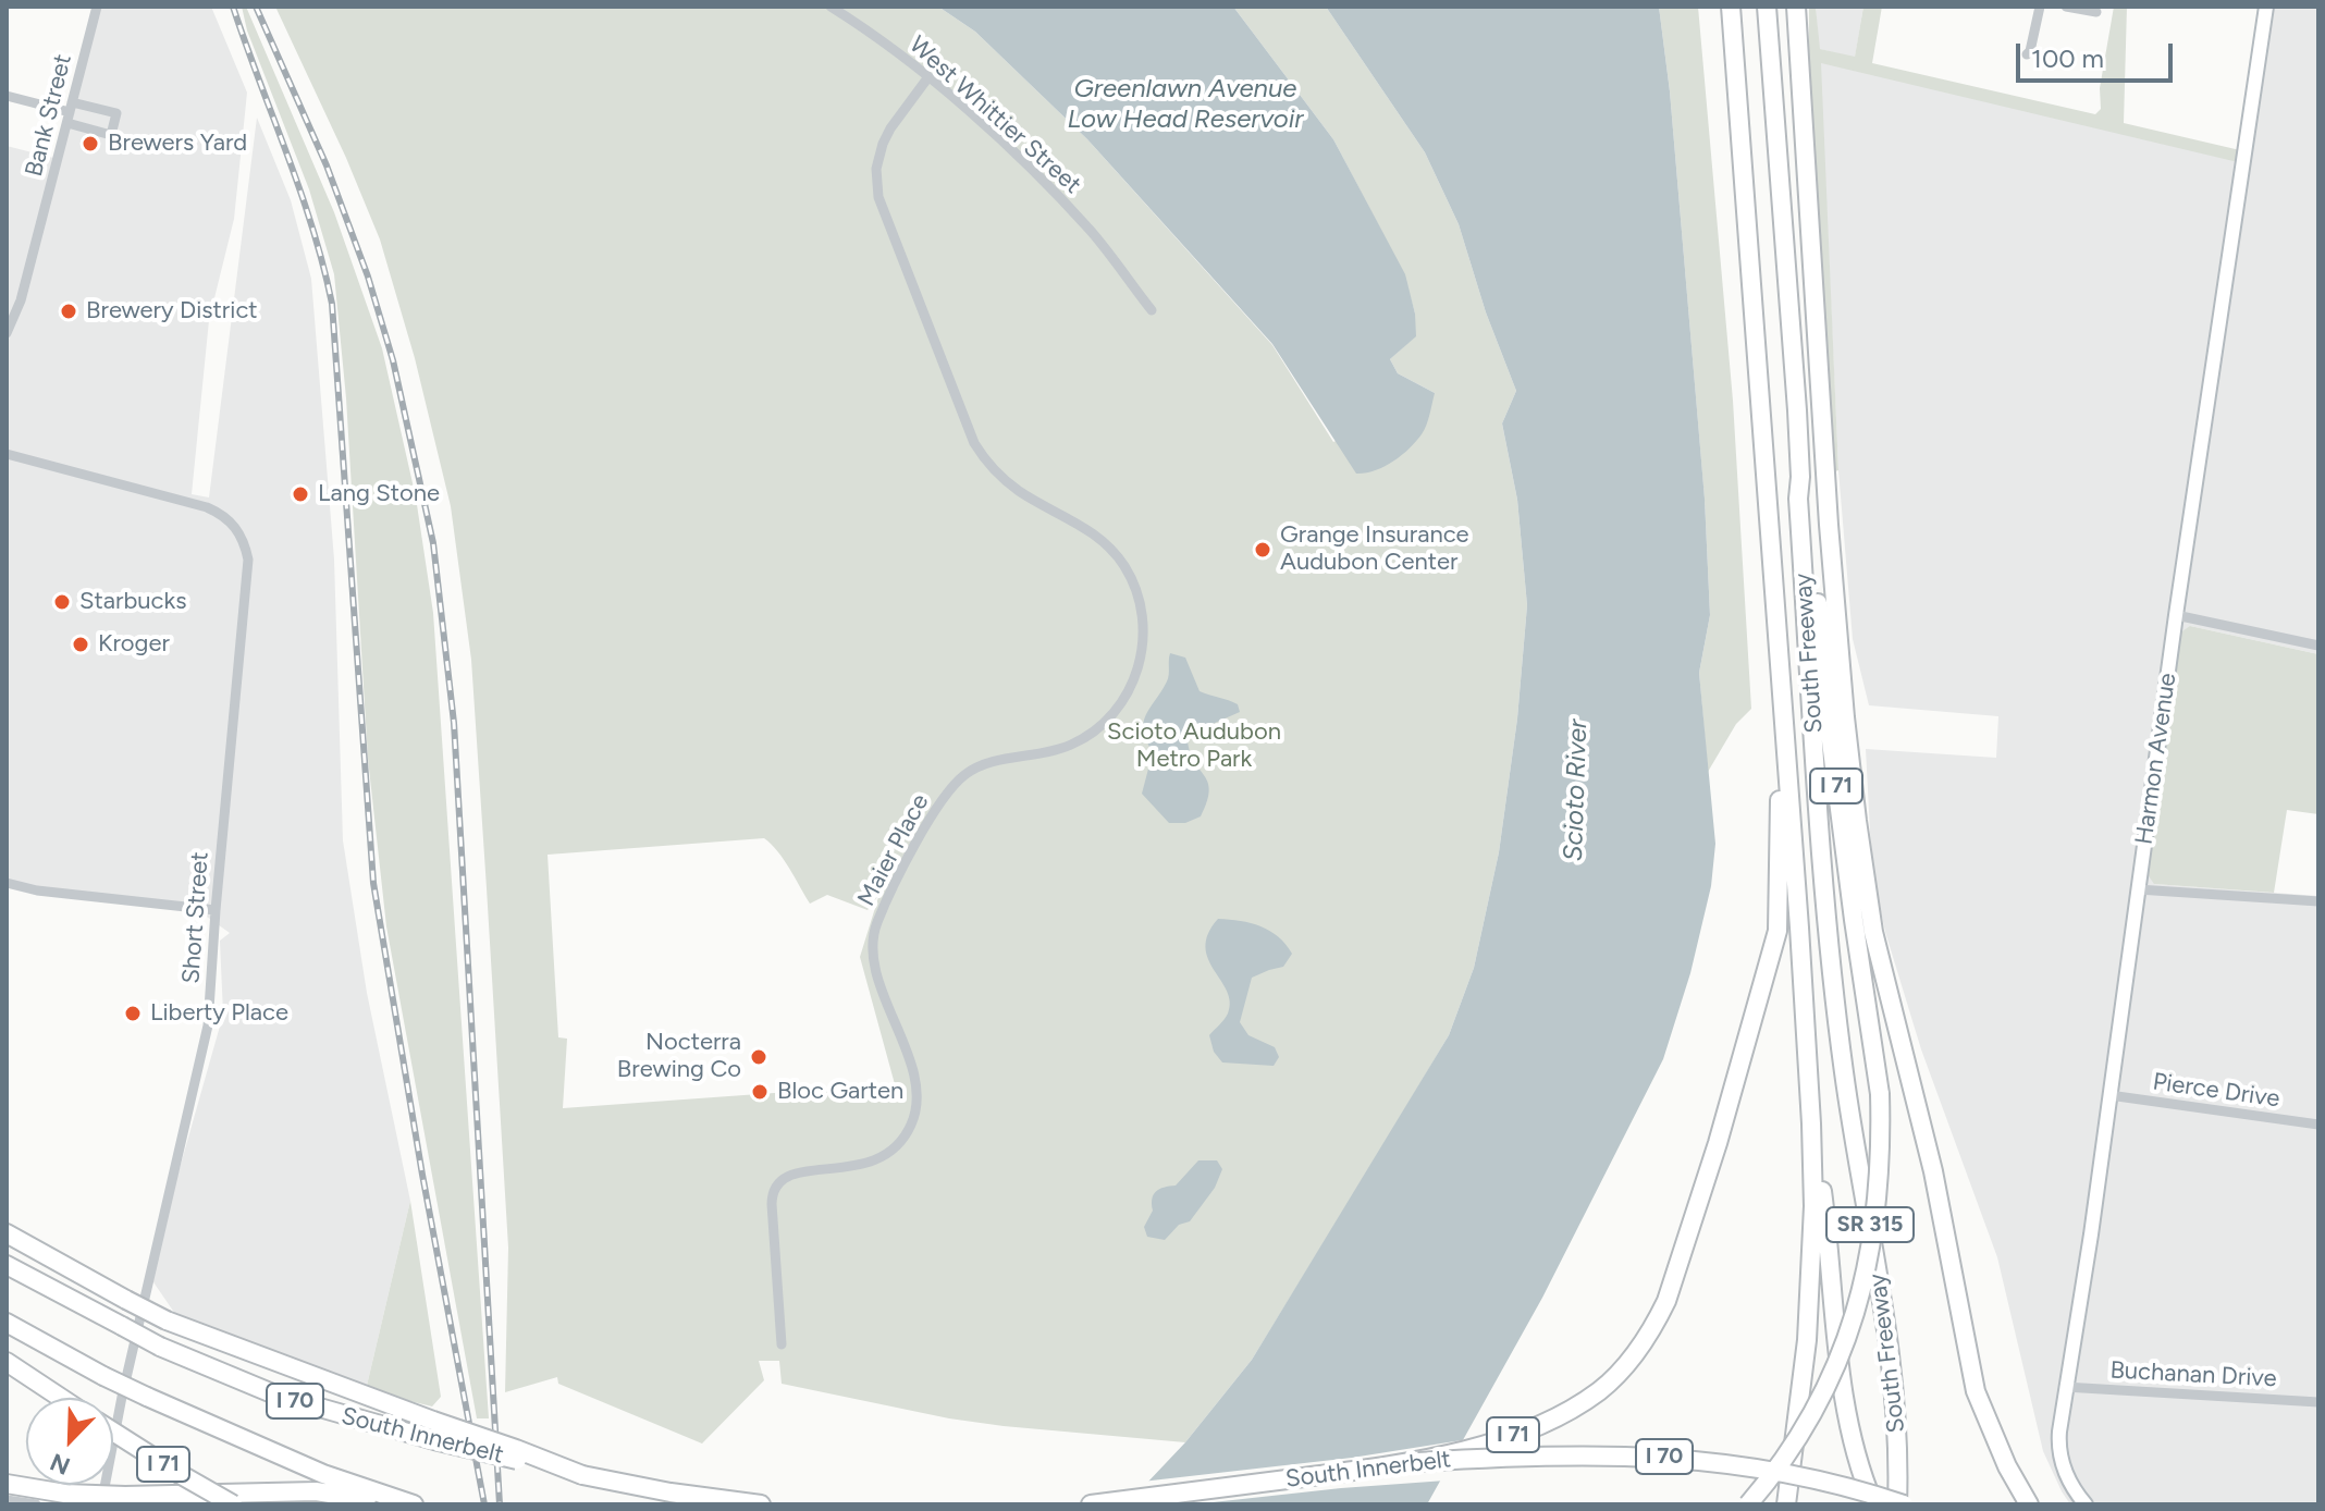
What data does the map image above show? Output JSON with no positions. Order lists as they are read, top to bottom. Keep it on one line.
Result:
{"streets":{"highway":["South Freeway","I 71","SR 315","I 70","South Innerbelt"],"main road":["Harmon Avenue"],"street":["Bank Street","West Whittier Street","Maier Place","Short Street","Pierce Drive","Buchanan Drive"]},"crossings":[["West Whittier Street","Maier Place"],["South Freeway","I 71"],["South Freeway","South Innerbelt"],["Harmon Avenue","Pierce Drive"],["Harmon Avenue","Buchanan Drive"],["I 71","South Innerbelt"]],"water":["Greenlawn Avenue Low Head Reservoir","Scioto River"],"parks":["Scioto Audubon Metro Park"],"places":["Brewers Yard","Brewery District","Lang Stone","Grange Insurance Audubon Center","Starbucks","Kroger","Liberty Place","Nocterra Brewing Co","Bloc Garten"],"scale_bar":"100 m","north":"bottom left"}
